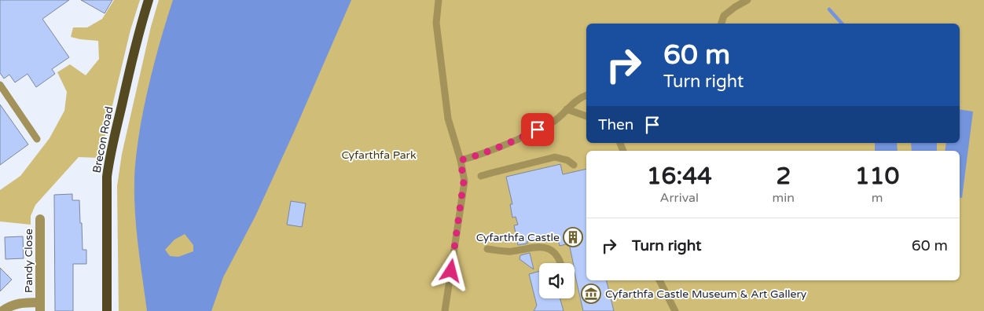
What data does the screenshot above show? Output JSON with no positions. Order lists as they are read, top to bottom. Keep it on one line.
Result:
{"streets":{"main road":["Brecon Road"],"street":["Pandy Close"]},"parks":["Cyfarthfa Park"],"places":{"building":["Cyfarthfa Castle"],"museum":["Cyfarthfa Castle Museum & Art Gallery"]},"page":{"turn":["60 m","Turn right"],"then":"Then","eta":["16:44","Arrival","2","min","110","m"],"list":[{"name":"Turn right","value":"60 m"}]}}
